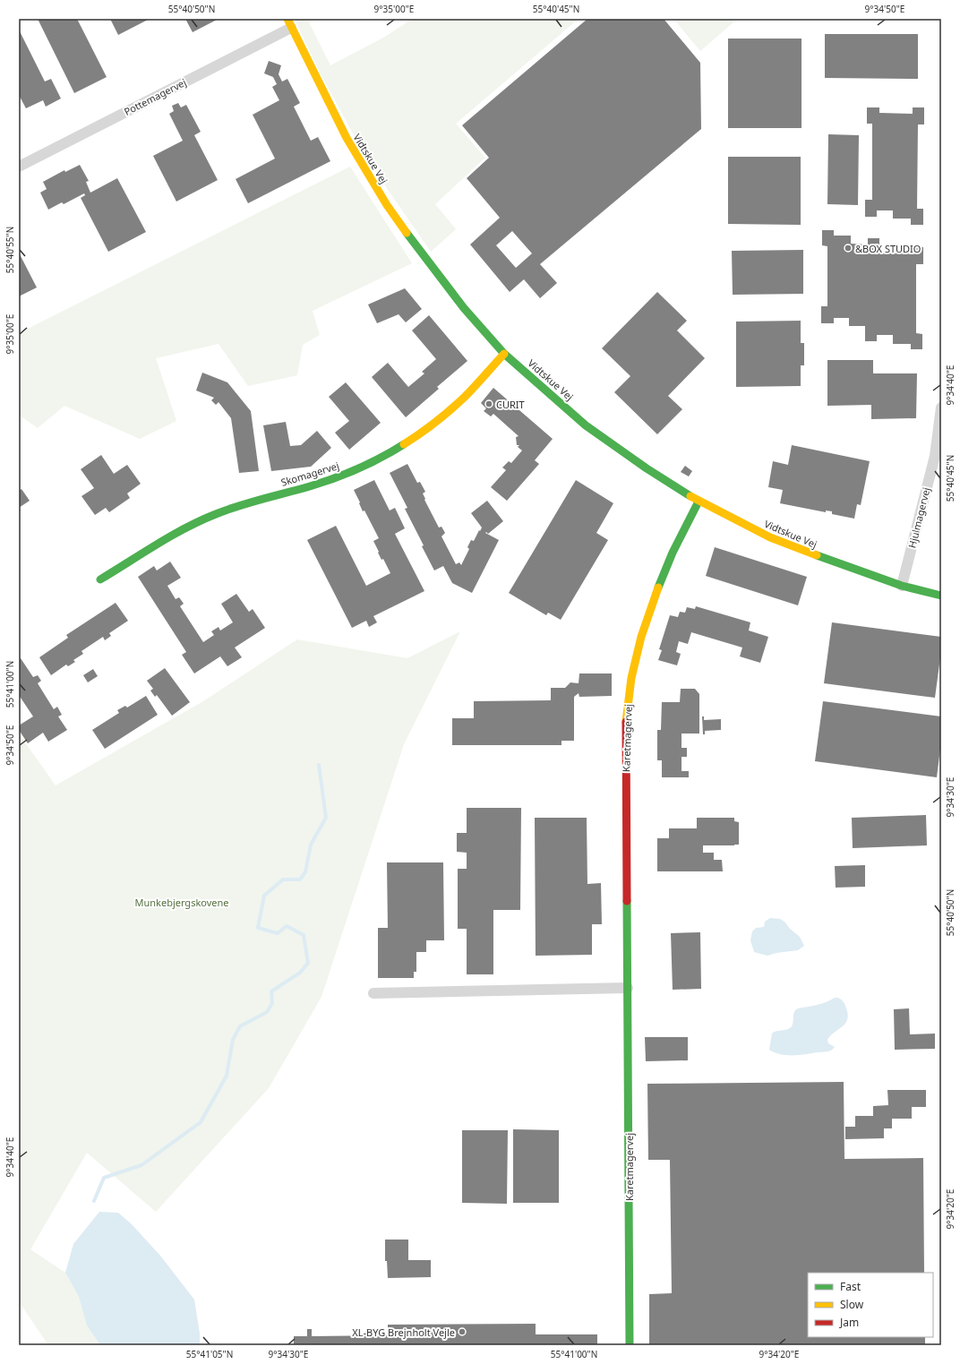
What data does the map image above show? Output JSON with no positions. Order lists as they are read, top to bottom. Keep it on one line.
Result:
{"streets":{"street":["Pottemagervej","Vidtskue Vej","Skomagervej","Hjulmagervej","Karetmagervej"]},"crossings":[["Pottemagervej","Vidtskue Vej"],["Vidtskue Vej","Skomagervej"],["Vidtskue Vej","Hjulmagervej"],["Vidtskue Vej","Karetmagervej"]],"parks":["Munkebjergskovene"],"places":["&BOX STUDIO","CURIT","XL-BYG Brejnholt Vejle"],"legend":["Fast","Slow","Jam"],"coordinates":["55°40'50\"N","9°35'00\"E","55°40'45\"N","9°34'50\"E","55°40'55\"N","9°34'40\"E","55°41'00\"N","9°34'30\"E","9°34'20\"E","55°41'05\"N"]}
